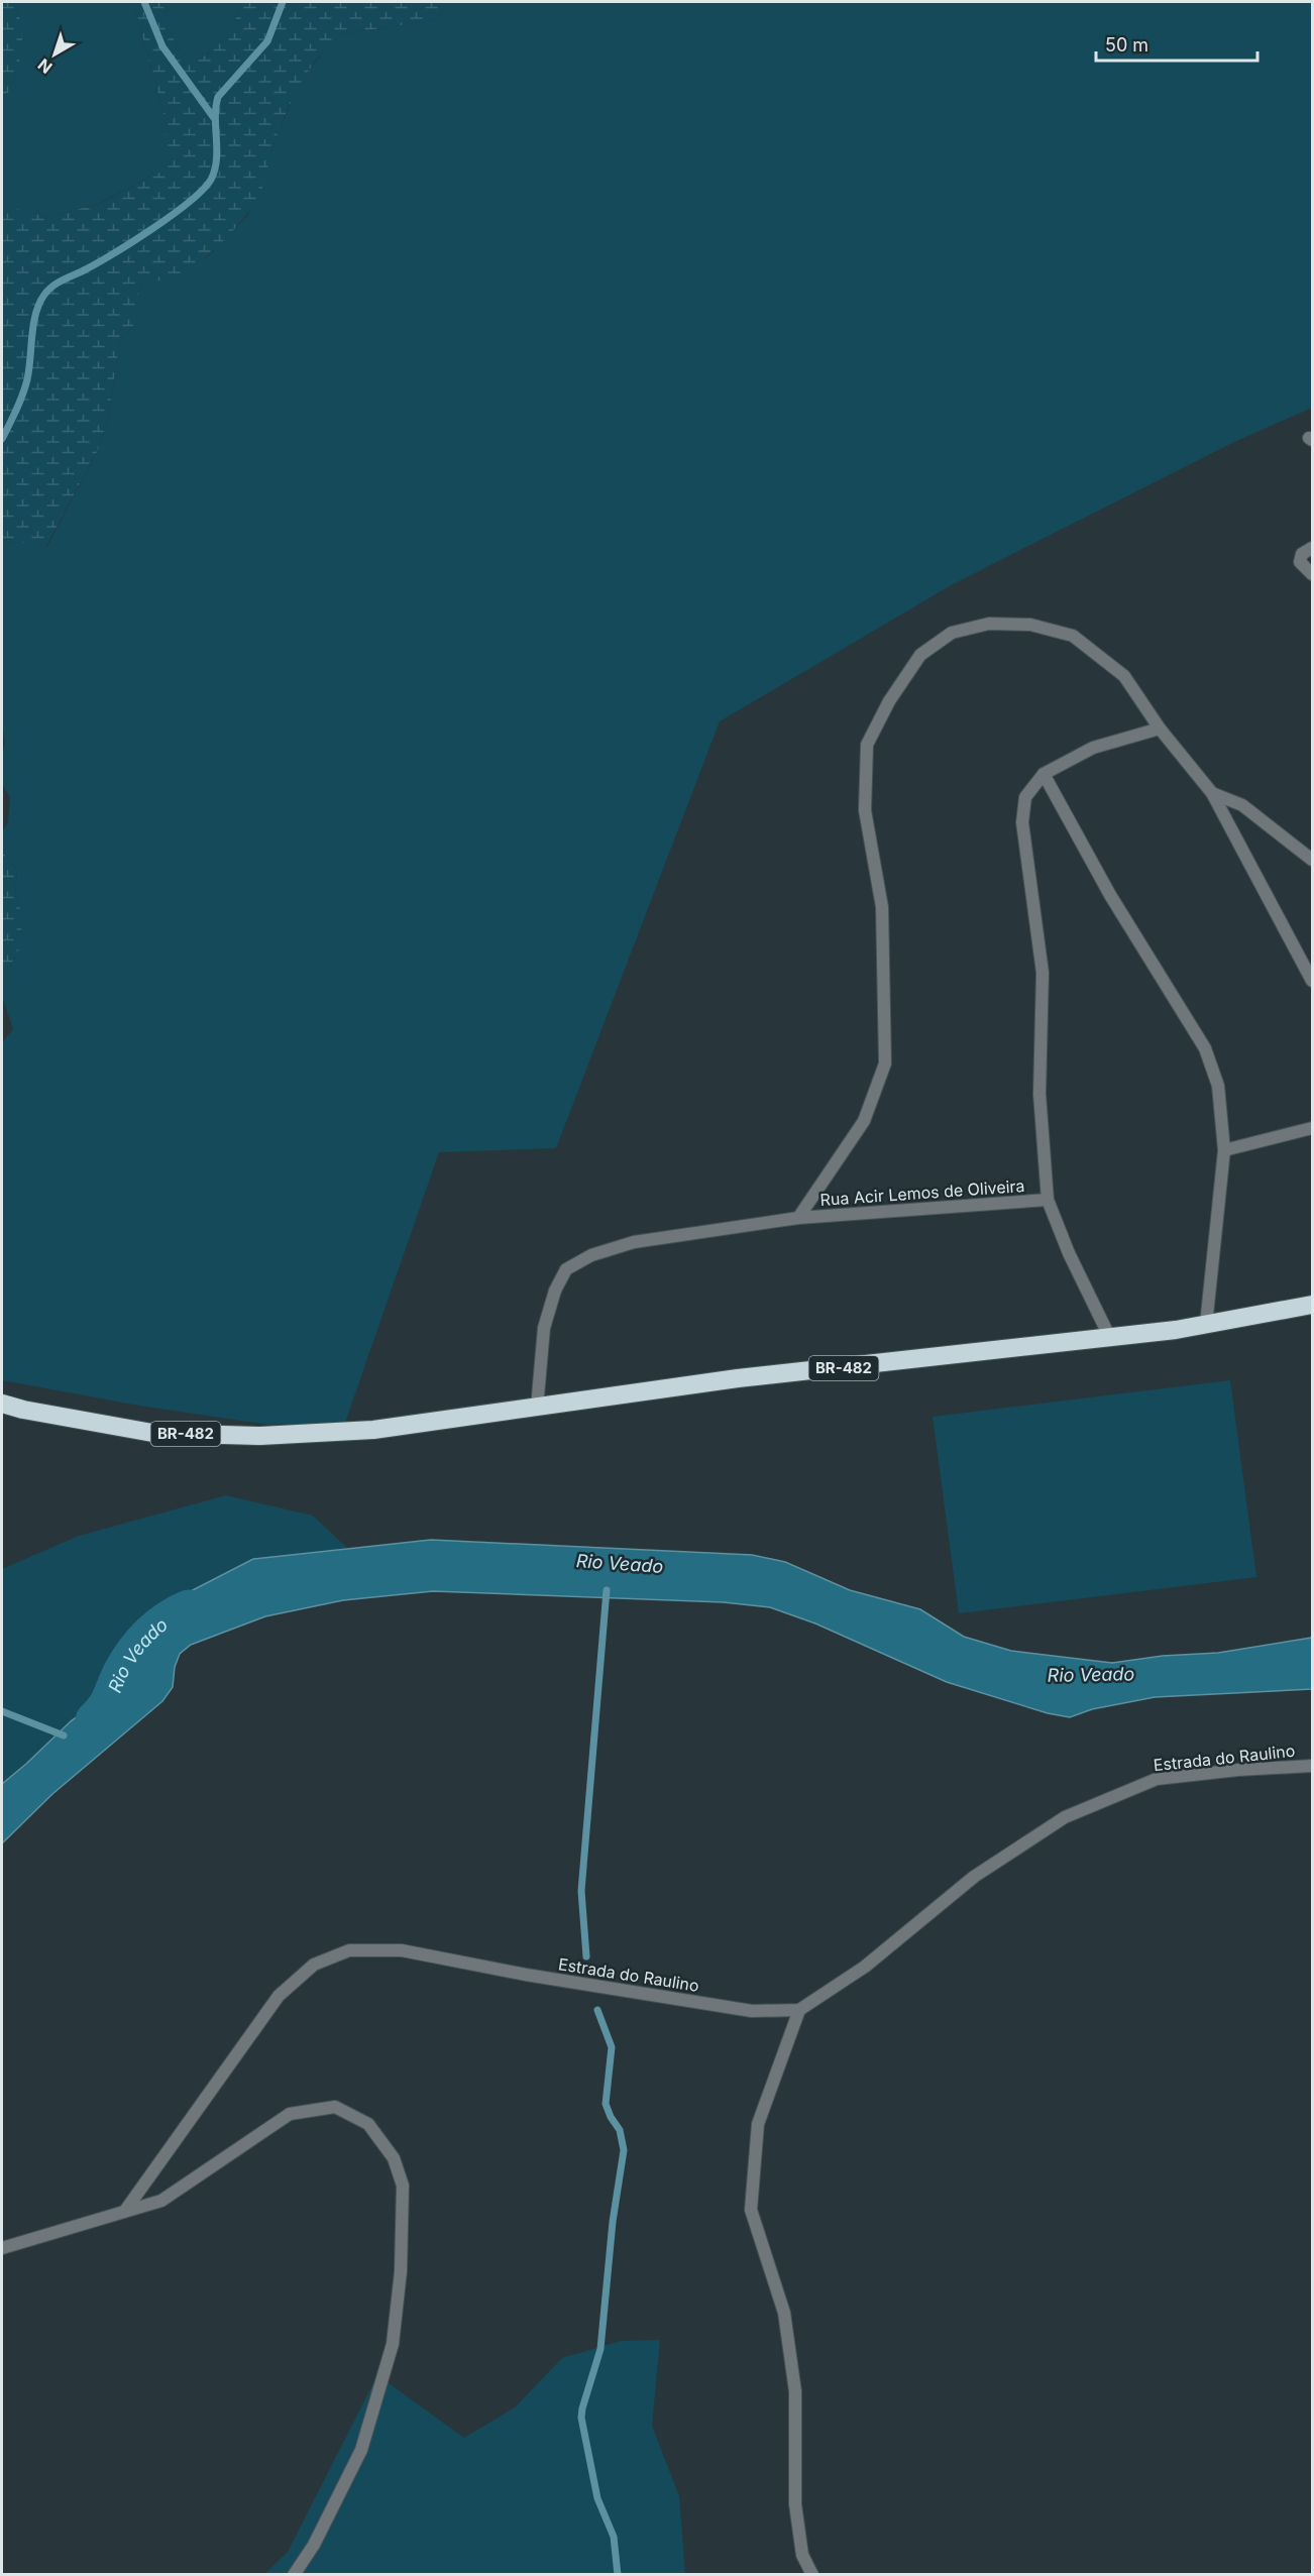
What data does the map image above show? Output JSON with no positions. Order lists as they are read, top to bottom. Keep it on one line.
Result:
{"streets":{"highway":["BR-482"],"street":["Rua Acir Lemos de Oliveira","Estrada do Raulino"]},"crossings":[["Rua Acir Lemos de Oliveira","BR-482"]],"water":["Rio Veado"],"scale_bar":"50 m","north":"bottom left"}
